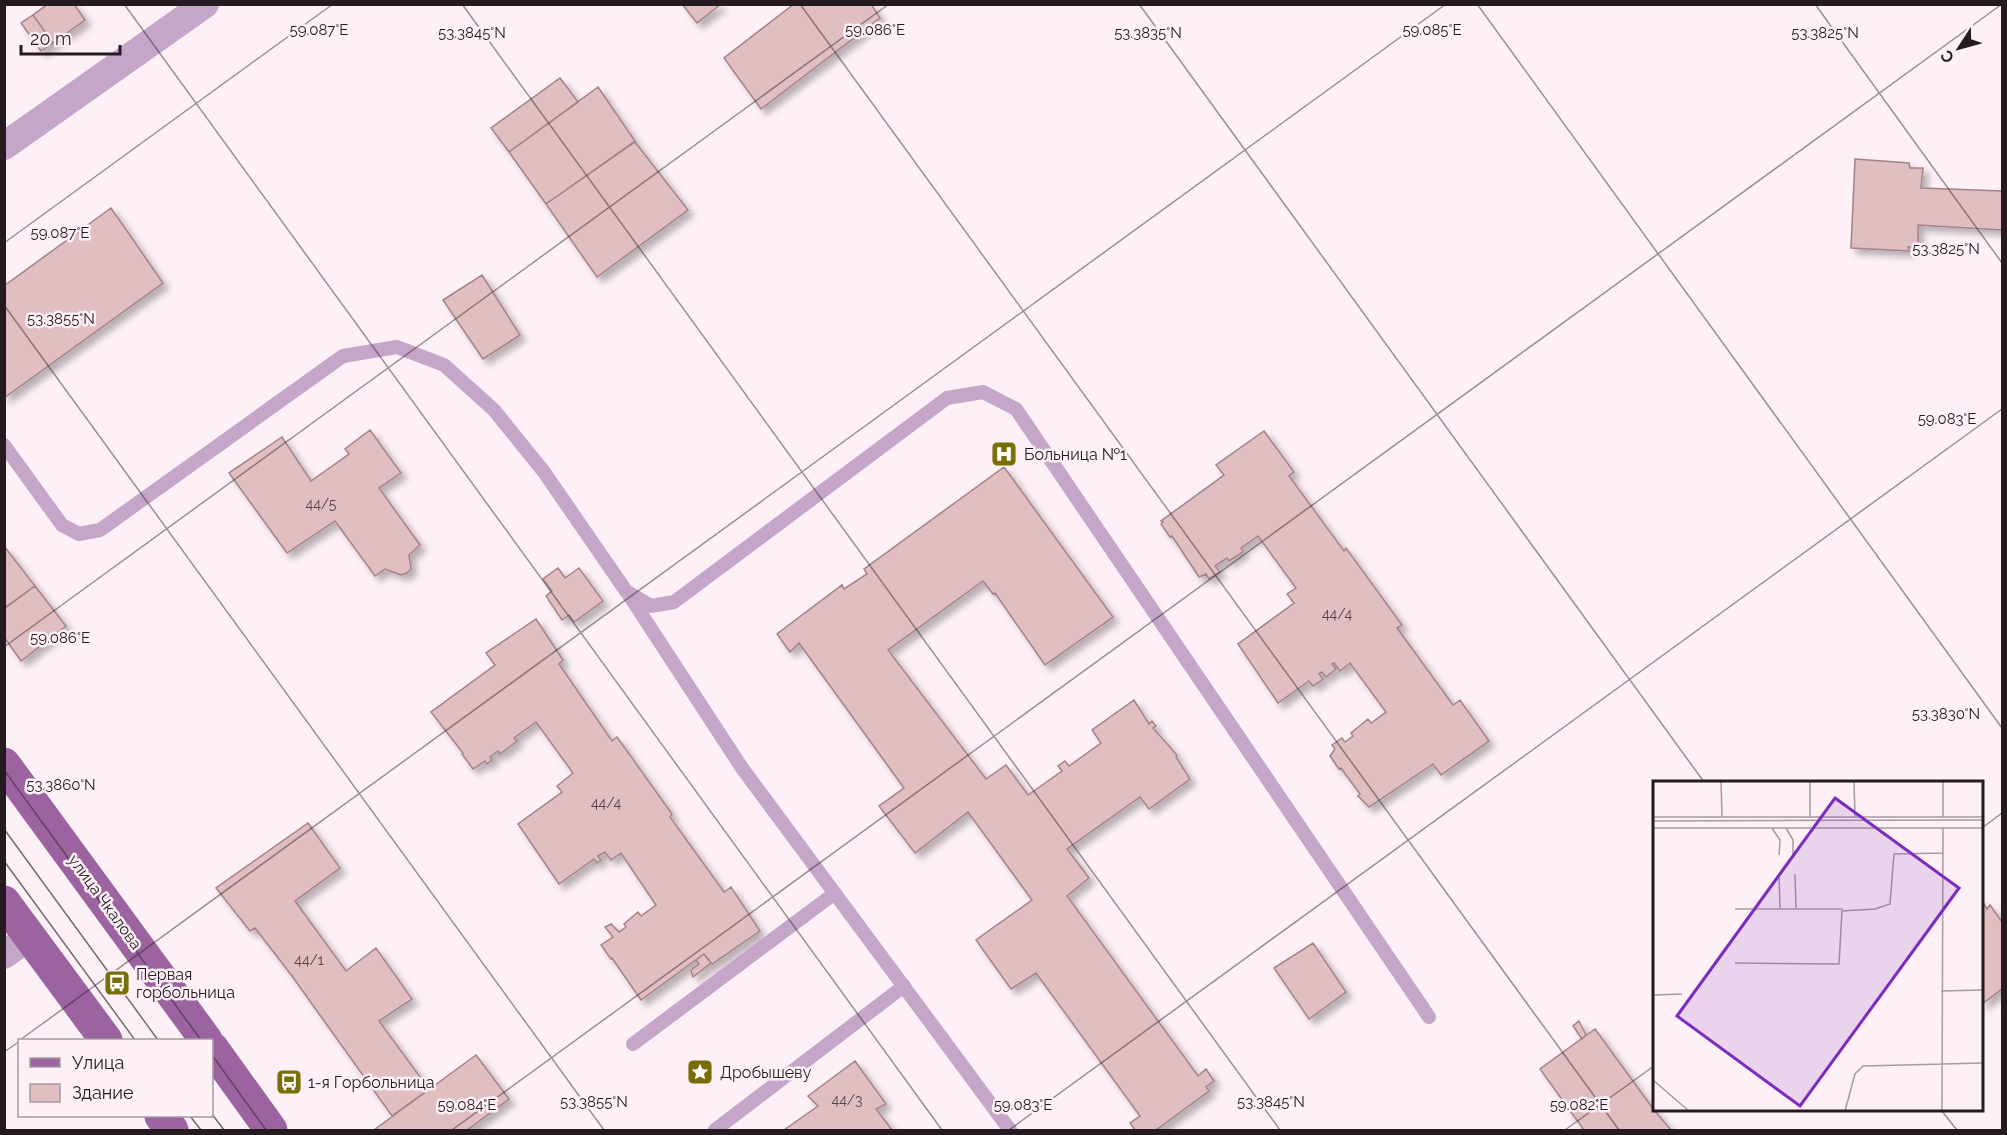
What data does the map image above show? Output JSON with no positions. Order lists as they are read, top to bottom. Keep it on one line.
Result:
{"streets":{"main road":["улица Чкалова"]},"places":{"hospital":["Больница №1"],"bus stop":["Первая горбольница","1-я Горбольница"],"place":["Дробышеву"]},"house_numbers":["44/5","44/4","44/4","44/1","44/3"],"legend":["Улица","Здание"],"scale_bar":"20 m","north":"bottom left","coordinates":["59.087°E","59.086°E","59.085°E","53.3845°N","53.3835°N","53.3825°N","53.3855°N","59.083°E","53.3830°N","53.3860°N","59.084°E","59.082°E"]}
